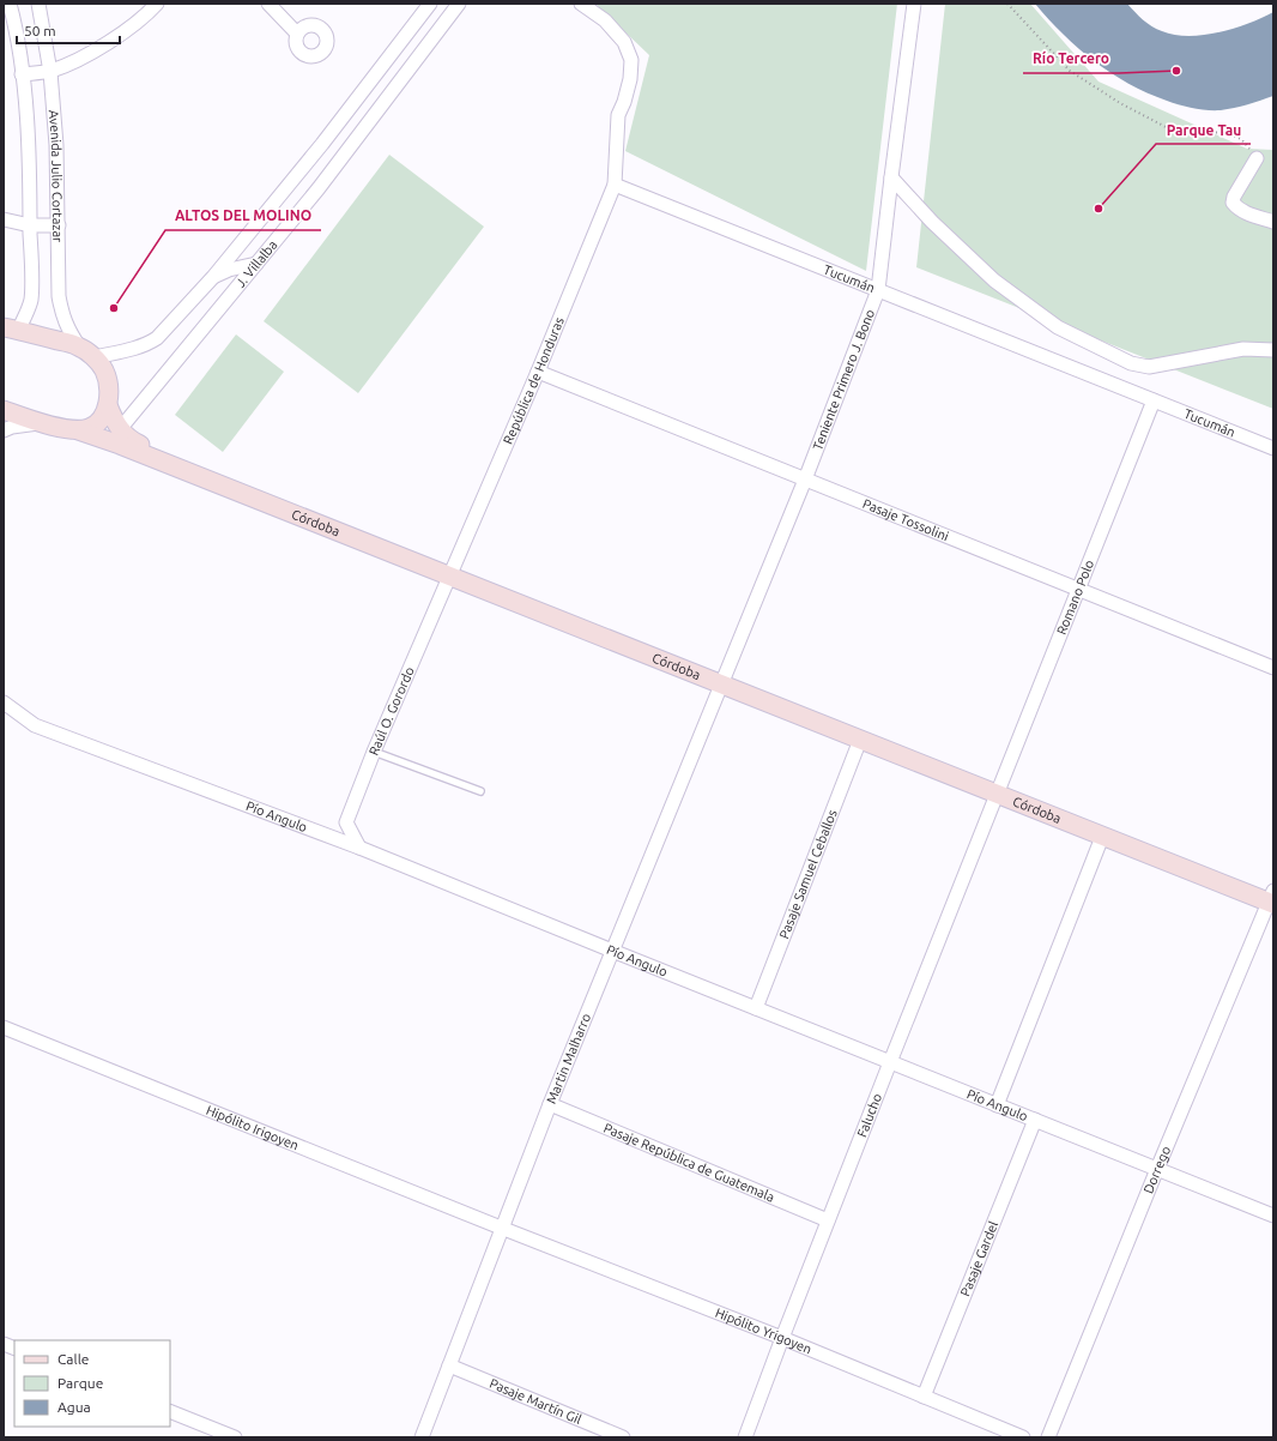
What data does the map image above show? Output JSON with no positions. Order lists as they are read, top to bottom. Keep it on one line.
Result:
{"streets":{"street":["Avenida Julio Cortazar","J. Villalba","Tucumán","República de Honduras","Teniente Primero J. Bono","Pasaje Tossolini","Córdoba","Romano Polo","Raúl O. Gorordo","Pío Angulo","Pasaje Samuel Ceballos","Martin Malharro","Falucho","Hipólito Irigoyen","Pasaje República de Guatemala","Dorrego","Pasaje Gardel","Hipólito Yrigoyen","Pasaje Martín Gil"]},"crossings":[["J. Villalba","Córdoba"],["Tucumán","República de Honduras"],["Tucumán","Teniente Primero J. Bono"],["Tucumán","Romano Polo"],["República de Honduras","Pasaje Tossolini"],["República de Honduras","Córdoba"],["República de Honduras","Raúl O. Gorordo"],["Teniente Primero J. Bono","Pasaje Tossolini"],["Teniente Primero J. Bono","Córdoba"],["Teniente Primero J. Bono","Martin Malharro"],["Pasaje Tossolini","Romano Polo"],["Córdoba","Romano Polo"],["Córdoba","Raúl O. Gorordo"],["Córdoba","Pasaje Samuel Ceballos"],["Córdoba","Martin Malharro"],["Córdoba","Falucho"],["Córdoba","Dorrego"],["Romano Polo","Falucho"],["Raúl O. Gorordo","Pío Angulo"],["Pío Angulo","Pasaje Samuel Ceballos"],["Pío Angulo","Martin Malharro"],["Pío Angulo","Falucho"],["Pío Angulo","Dorrego"],["Pío Angulo","Pasaje Gardel"],["Martin Malharro","Hipólito Irigoyen"],["Martin Malharro","Pasaje República de Guatemala"],["Martin Malharro","Hipólito Yrigoyen"],["Martin Malharro","Pasaje Martín Gil"],["Falucho","Pasaje República de Guatemala"],["Falucho","Hipólito Yrigoyen"],["Hipólito Irigoyen","Hipólito Yrigoyen"],["Pasaje Gardel","Hipólito Yrigoyen"]],"places":["Río Tercero","Parque Tau","ALTOS DEL MOLINO"],"legend":["Calle","Parque","Agua"],"scale_bar":"50 m"}
